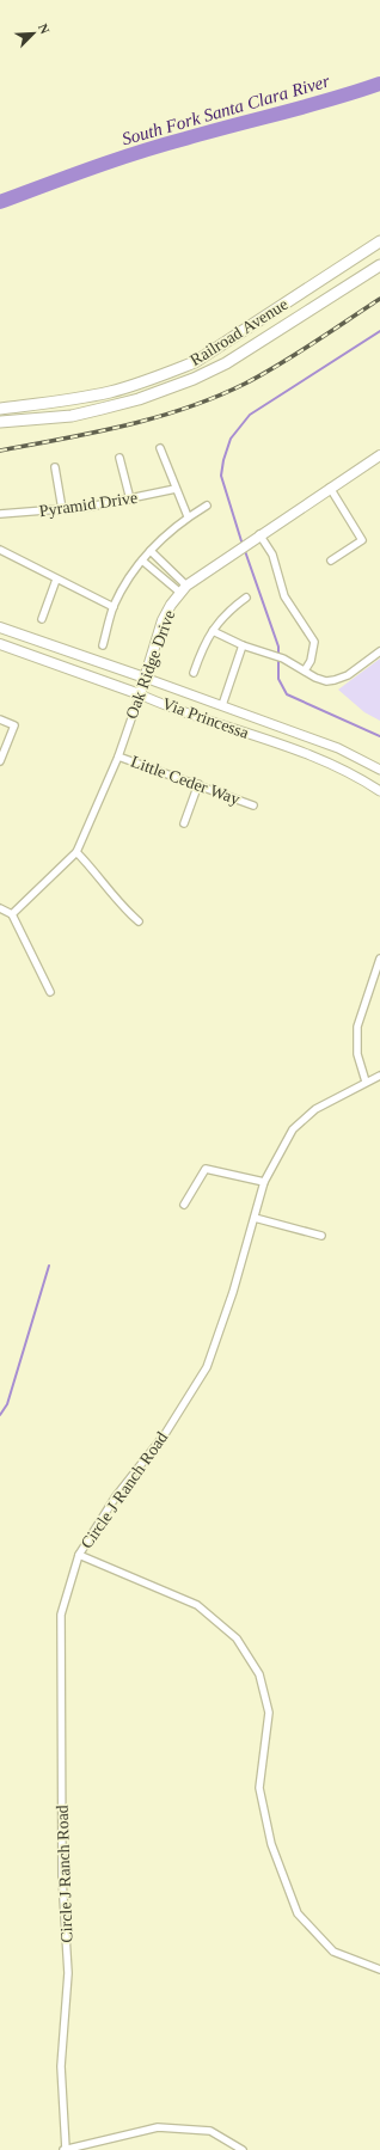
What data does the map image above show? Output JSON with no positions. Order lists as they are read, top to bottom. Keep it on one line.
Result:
{"streets":{"main road":["Railroad Avenue","Oak Ridge Drive","Via Princessa"],"street":["Pyramid Drive","Little Ceder Way","Circle J Ranch Road"]},"crossings":[["Oak Ridge Drive","Via Princessa"],["Oak Ridge Drive","Little Ceder Way"]],"water":["South Fork Santa Clara River"],"north":"top right"}
